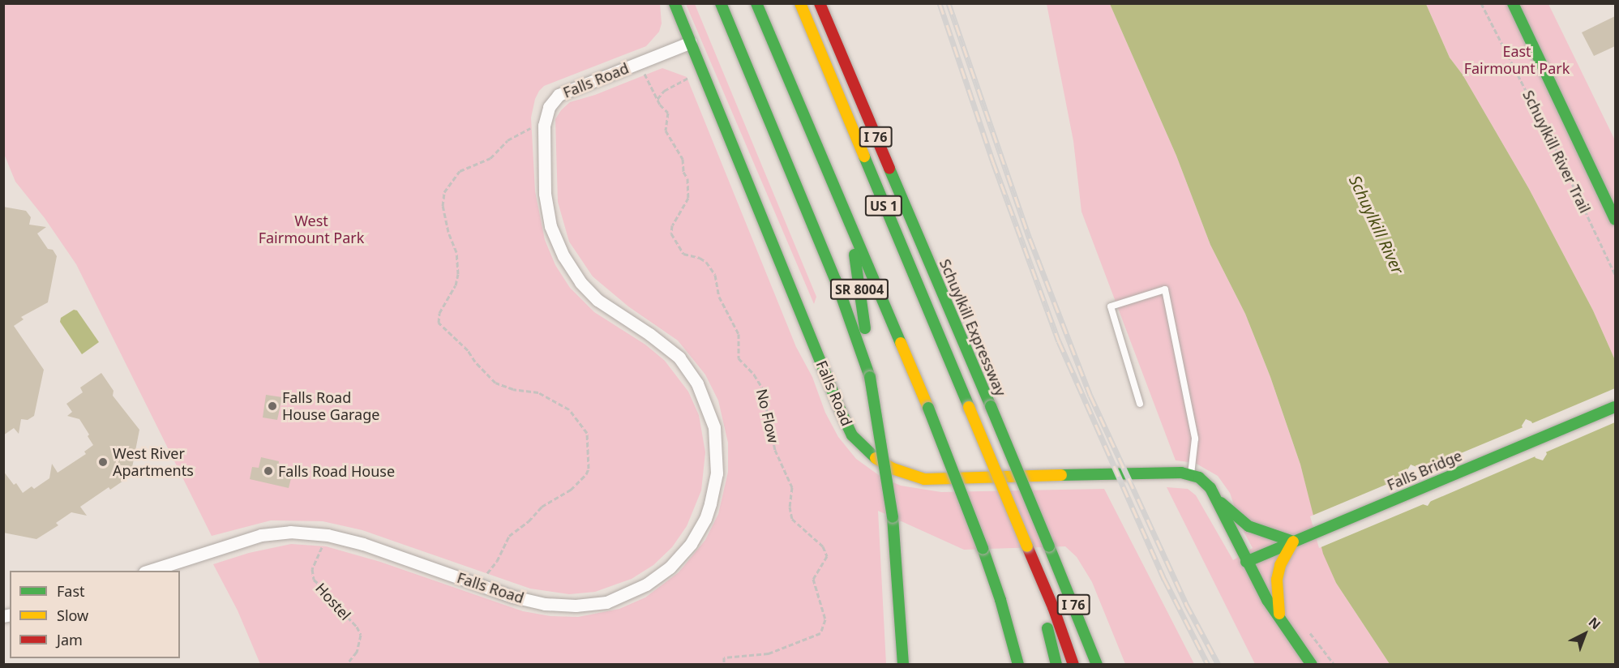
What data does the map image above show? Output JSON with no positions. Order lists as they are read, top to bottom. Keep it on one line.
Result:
{"streets":{"main road":["Falls Road","I 76","US 1","SR 8004","Schuylkill Expressway","Falls Bridge"],"path":["Schuylkill River Trail","No Flow","Hostel"]},"crossings":[["Falls Road","No Flow"],["Falls Road","Hostel"]],"water":["Schuylkill River"],"parks":["East Fairmount Park","West Fairmount Park"],"places":["Falls Road House Garage","West River Apartments","Falls Road House"],"legend":["Fast","Slow","Jam"],"north":"top right"}
